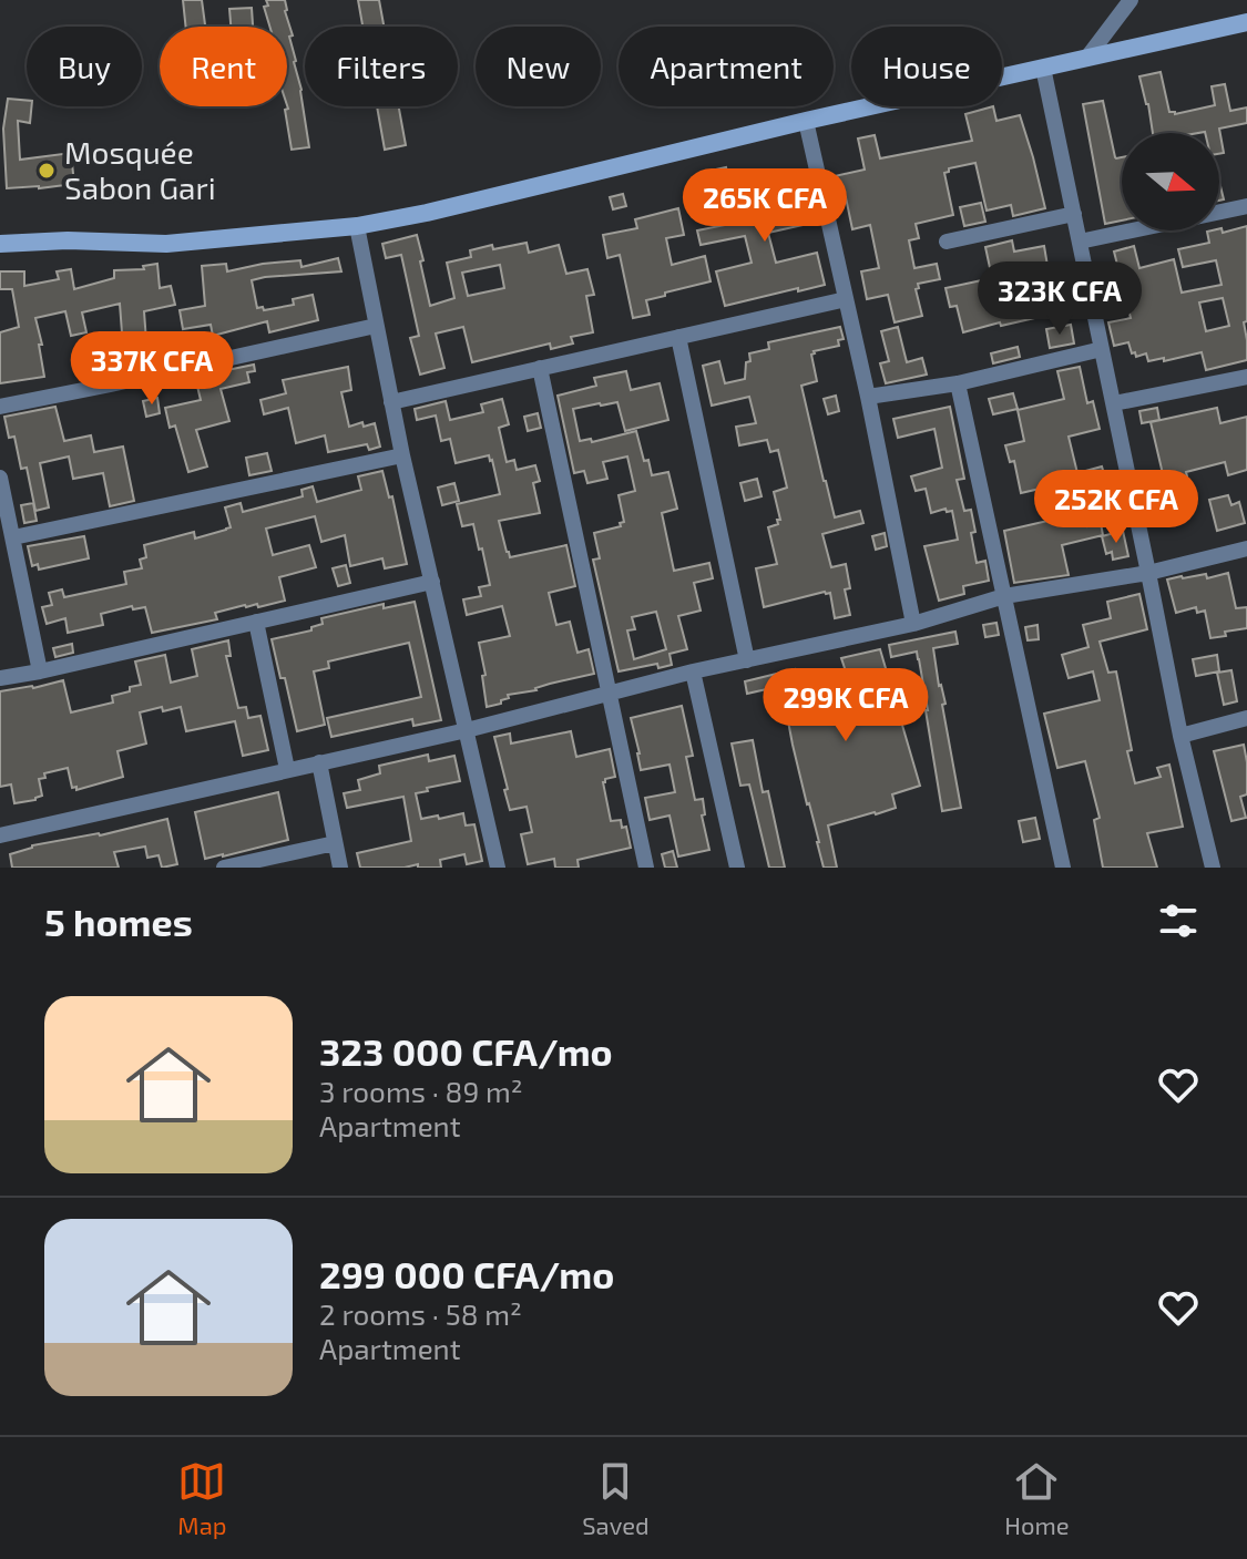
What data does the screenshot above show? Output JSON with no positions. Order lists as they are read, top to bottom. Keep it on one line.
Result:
{"places":["Mosquée Sabon Gari"],"north":"right","page":{"chip":["Buy","Rent","Filters","New","Apartment","House"],"price":["265K CFA","323K CFA","337K CFA","252K CFA","299K CFA"],"heading":"5 homes","list":[{"name":"323 000 CFA/mo","note":"3 rooms · 89 m² · Apartment"},{"name":"299 000 CFA/mo","note":"2 rooms · 58 m² · Apartment"}],"tabs":["Map","Saved","Home"]}}
